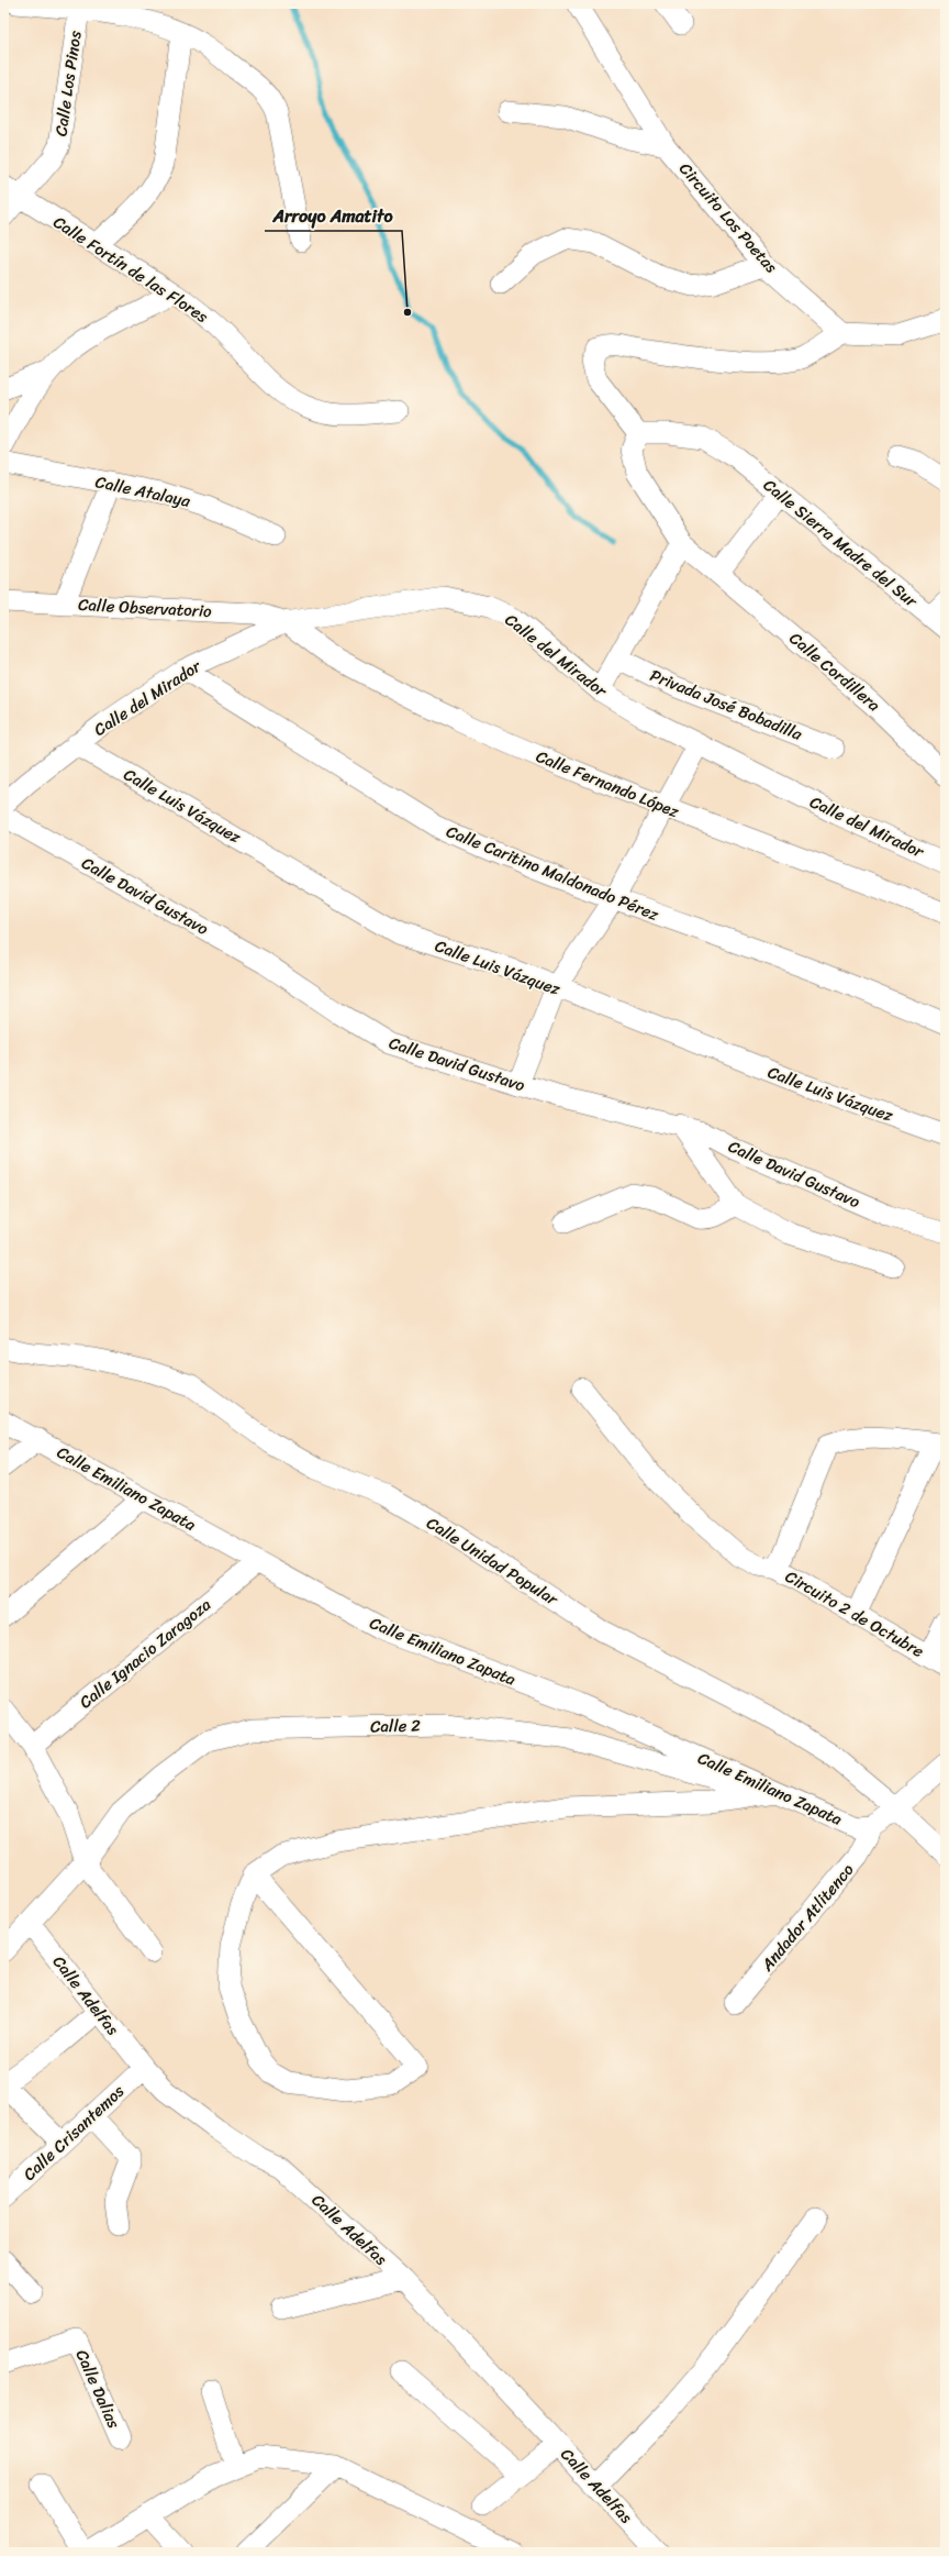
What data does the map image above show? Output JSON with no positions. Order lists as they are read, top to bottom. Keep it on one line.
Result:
{"streets":{"street":["Calle Los Pinos","Circuito Los Poetas","Calle Fortín de las Flores","Calle Atalaya","Calle Sierra Madre del Sur","Calle Observatorio","Calle del Mirador","Calle Cordillera","Privada José Bobadilla","Calle Fernando López","Calle Luis Vázquez","Calle Caritino Maldonado Pérez","Calle David Gustavo","Calle Emiliano Zapata","Calle Unidad Popular","Circuito 2 de Octubre","Calle Ignacio Zaragoza","Calle 2","Andador Atlitenco","Calle Adelfas","Calle Crisantemos","Calle Dalias"]},"crossings":[["Calle Los Pinos","Calle Fortín de las Flores"],["Calle Sierra Madre del Sur","Calle Cordillera"],["Calle Observatorio","Calle del Mirador"],["Calle Observatorio","Calle Fernando López"],["Calle del Mirador","Calle Fernando López"],["Calle del Mirador","Calle Luis Vázquez"],["Calle del Mirador","Calle Caritino Maldonado Pérez"],["Calle Emiliano Zapata","Calle Ignacio Zaragoza"],["Calle Emiliano Zapata","Andador Atlitenco"],["Calle 2","Calle Adelfas"],["Calle Adelfas","Calle Crisantemos"]],"places":["Arroyo Amatito"]}
